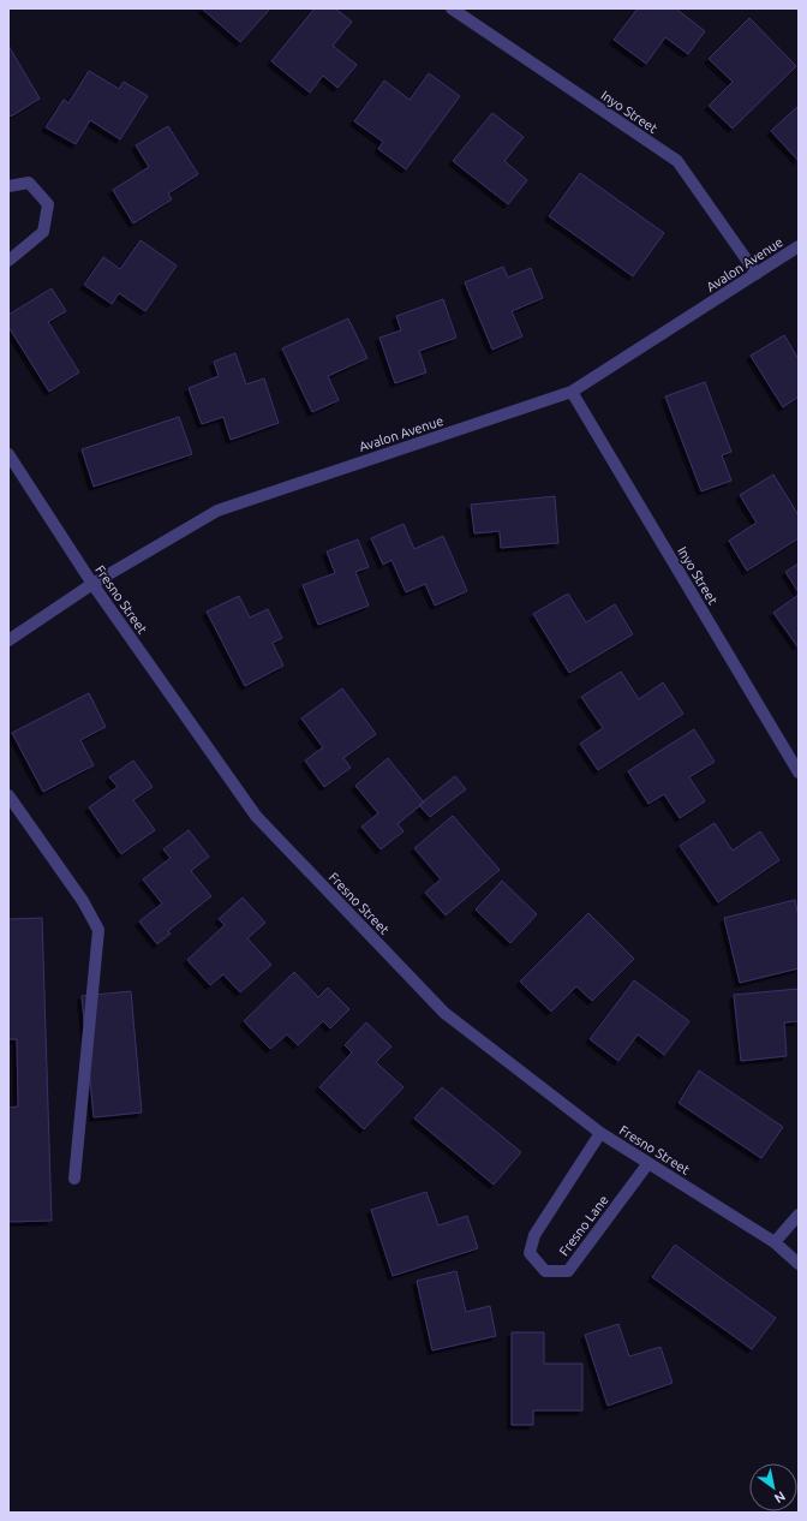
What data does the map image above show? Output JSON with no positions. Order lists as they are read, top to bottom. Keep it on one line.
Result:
{"streets":{"street":["Inyo Street","Avalon Avenue","Fresno Street","Fresno Lane"]},"crossings":[["Inyo Street","Avalon Avenue"],["Avalon Avenue","Fresno Street"],["Fresno Street","Fresno Lane"]],"north":"bottom right"}
